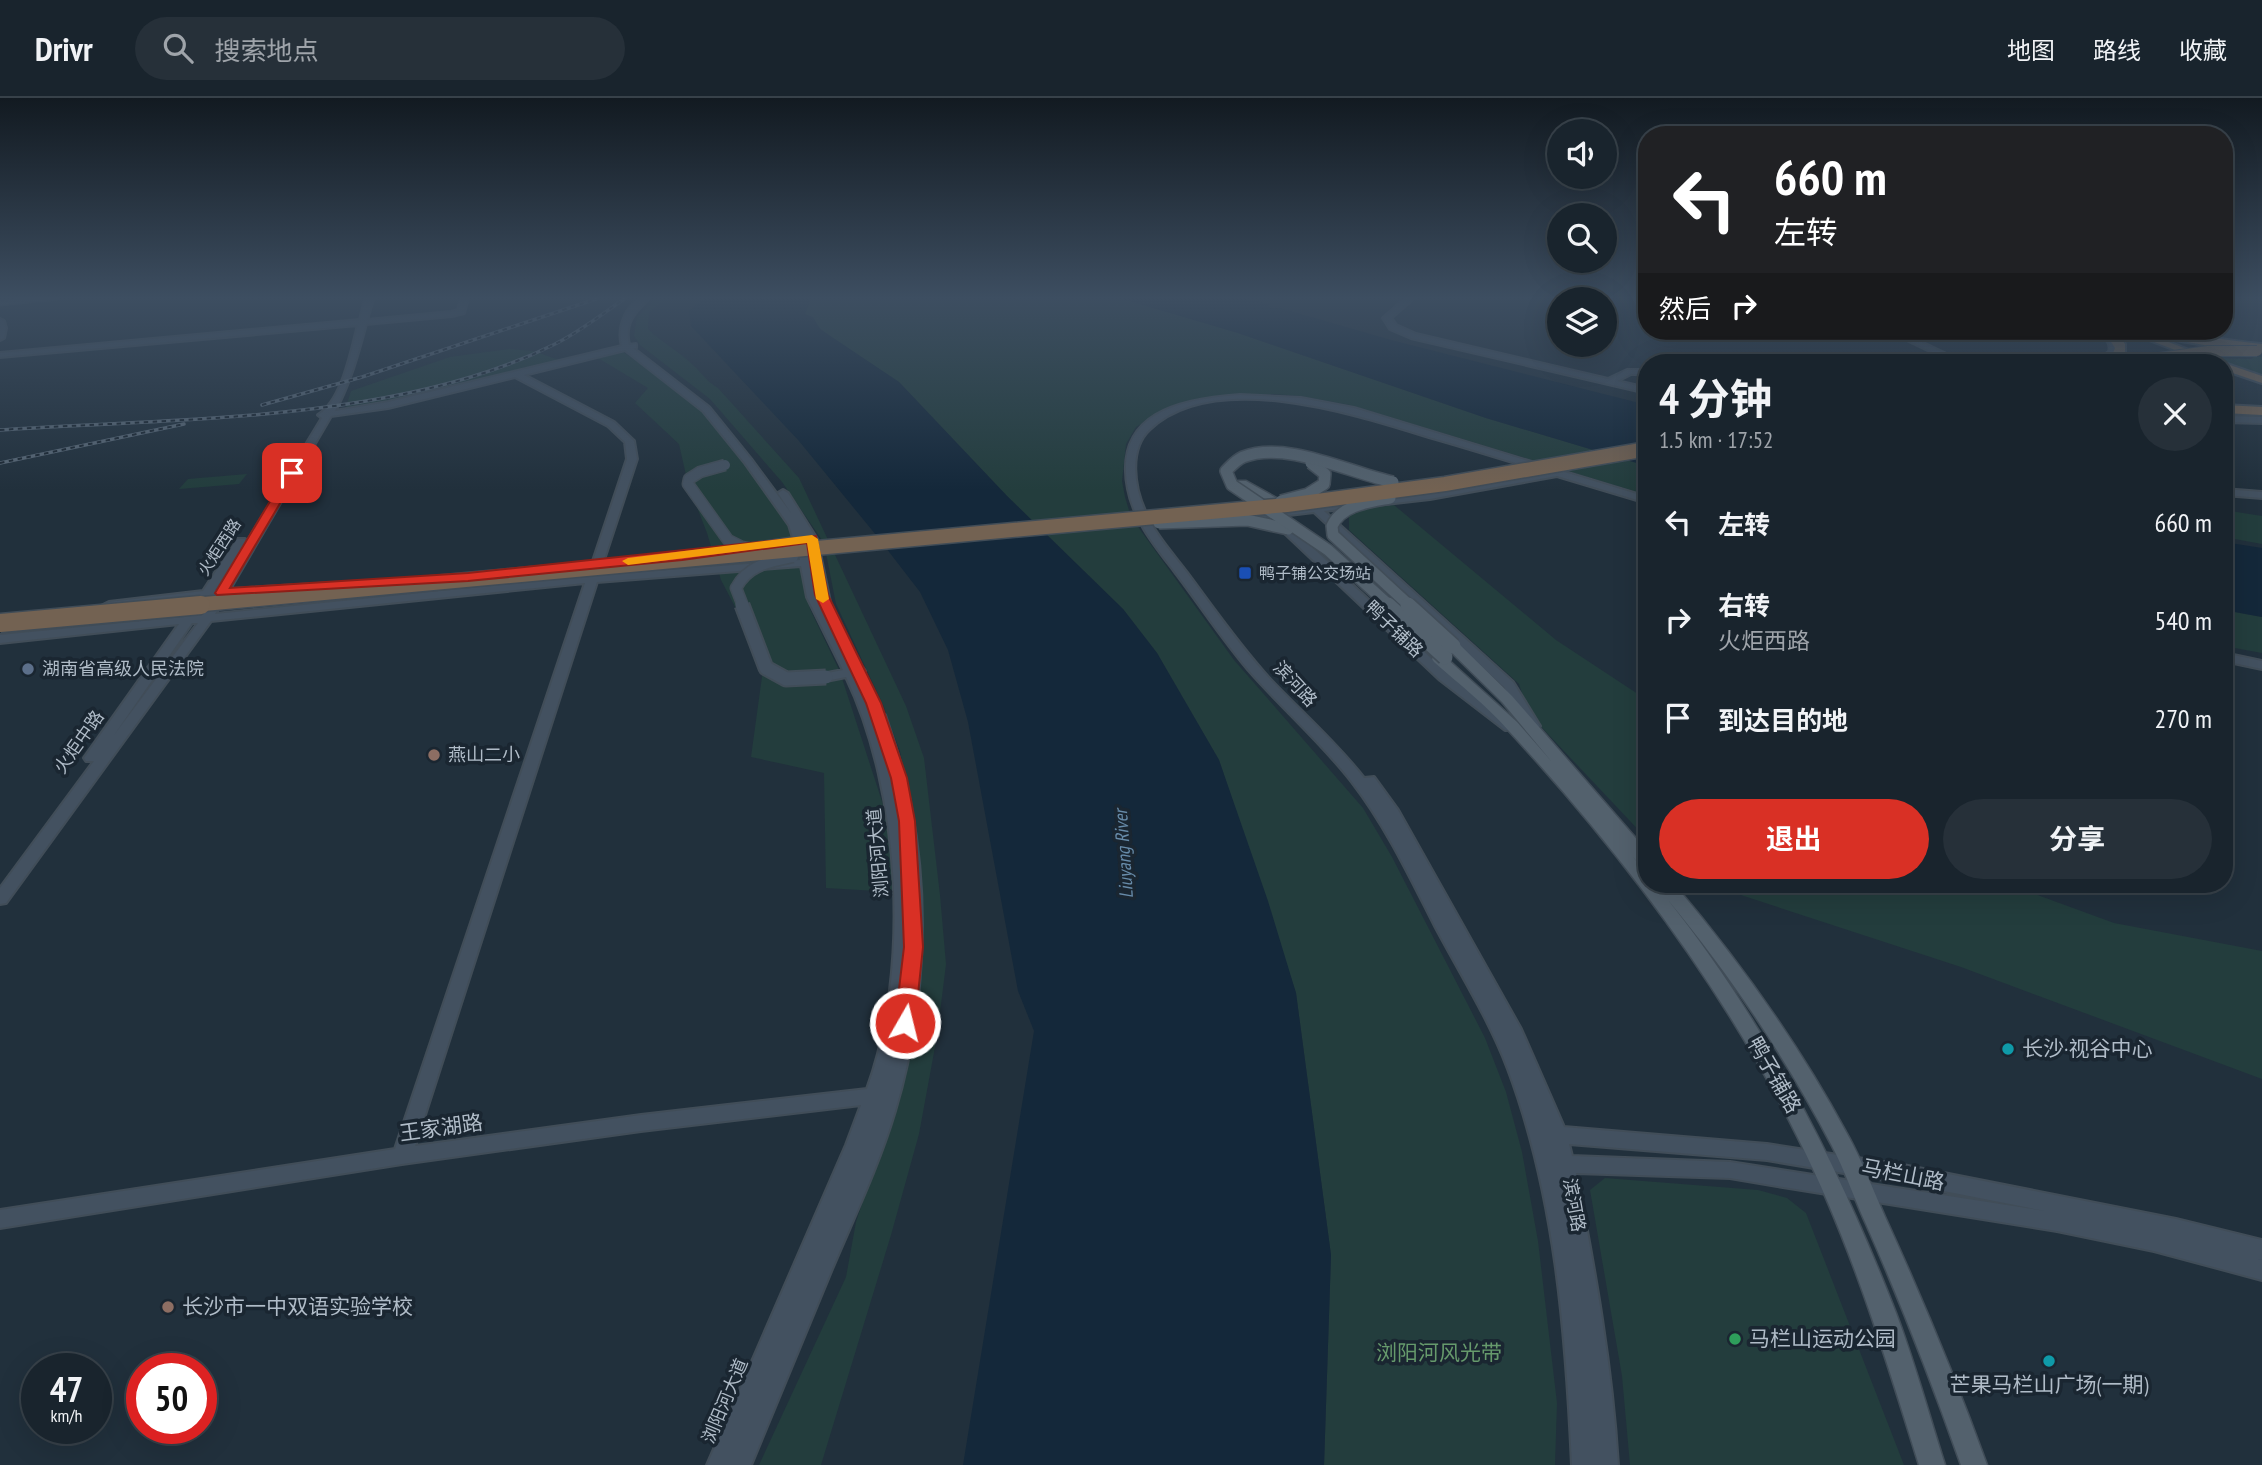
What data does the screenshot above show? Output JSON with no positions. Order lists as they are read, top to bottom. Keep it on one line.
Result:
{"streets":{"main road":["鸭子铺路"],"street":["火炬西路","滨河路","火炬中路","浏阳河大道","王家湖路","马栏山路"]},"crossings":[["火炬西路","火炬中路"],["鸭子铺路","马栏山路"],["滨河路","马栏山路"],["浏阳河大道","王家湖路"]],"water":["Liuyang River"],"parks":["浏阳河风光带"],"places":{"transit":["鸭子铺公交场站"],"other":["湖南省高级人民法院","燕山二小","长沙·视谷中心","长沙市一中双语实验学校","马栏山运动公园","芒果马栏山广场(一期)"]},"page":{"header":"Drivr","search":"搜索地点","nav":["地图","路线","收藏"],"turn":["660 m","左转"],"then":"然后","heading":["4 分钟","1.5 km · 17:52"],"list":[{"name":"左转","value":"660 m"},{"name":"右转","note":"火炬西路","value":"540 m"},{"name":"到达目的地","value":"270 m"}],"buttons":["退出","分享"],"speed":"47 km/h","limit":"50"}}
